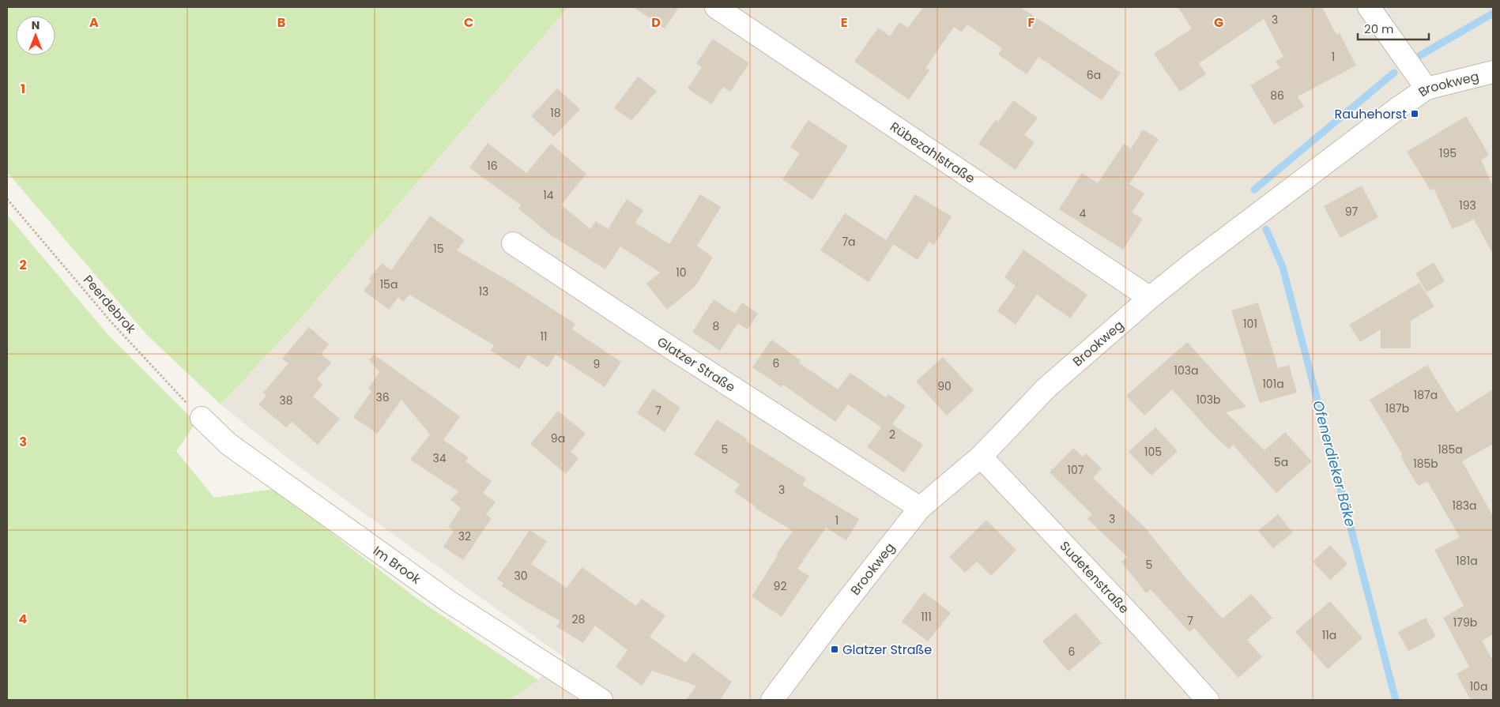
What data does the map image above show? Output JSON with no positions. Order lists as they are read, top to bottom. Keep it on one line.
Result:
{"streets":{"street":["Brookweg","Rübezahlstraße","Glatzer Straße","Im Brook","Sudetenstraße"],"path":["Peerdebrok"]},"crossings":[["Brookweg","Rübezahlstraße"],["Brookweg","Glatzer Straße"],["Brookweg","Sudetenstraße"],["Peerdebrok","Im Brook"]],"water":["Ofenerdieker Bäke"],"places":{"transit":["Rauhehorst","Glatzer Straße"]},"house_numbers":["3","1","6a","86","18","195","16","14","193","97","4","7a","15","10","15a","13","101","8","11","6","9","103a","101a","90","187a","36","103b","38","187b","7","2","9a","5","185a","105","34","5a","185b","107","3","183a","3","1","32","181a","5","30","92","111","28","7","179b","11a","6","10a"],"scale_bar":"20 m","north":"top","grid":{"columns":["A","B","C","D","E","F","G"],"rows":["1","2","3","4"]}}
